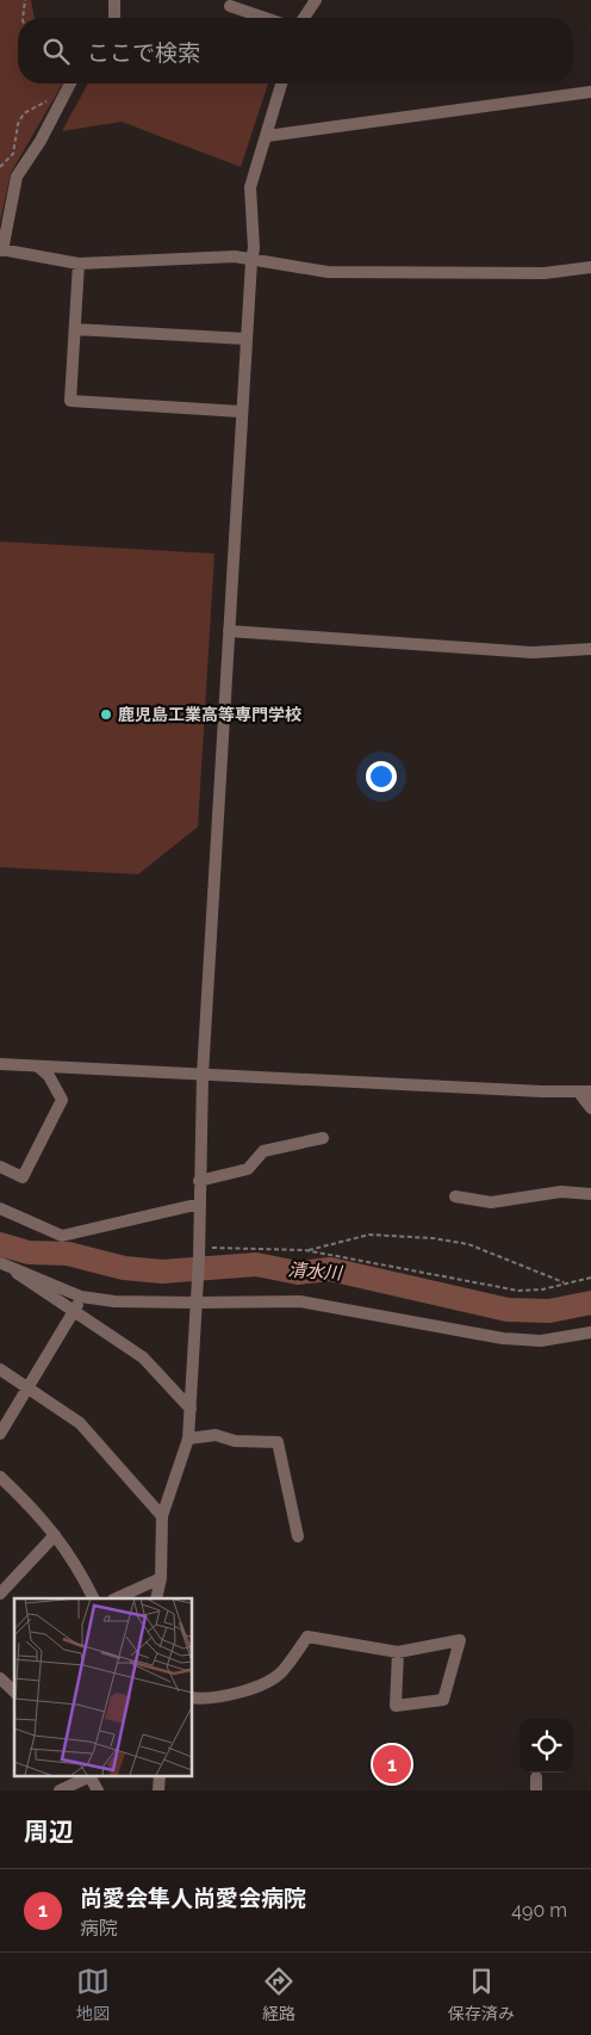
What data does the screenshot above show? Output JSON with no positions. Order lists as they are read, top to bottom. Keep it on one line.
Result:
{"water":["清水川"],"places":["鹿児島工業高等専門学校"],"page":{"search":"ここで検索","pins":"1","heading":"周辺","list":[{"mark":"1","name":"尚愛会隼人尚愛会病院","note":"病院","value":"490 m"}],"nav":["地図","経路","保存済み"]}}
